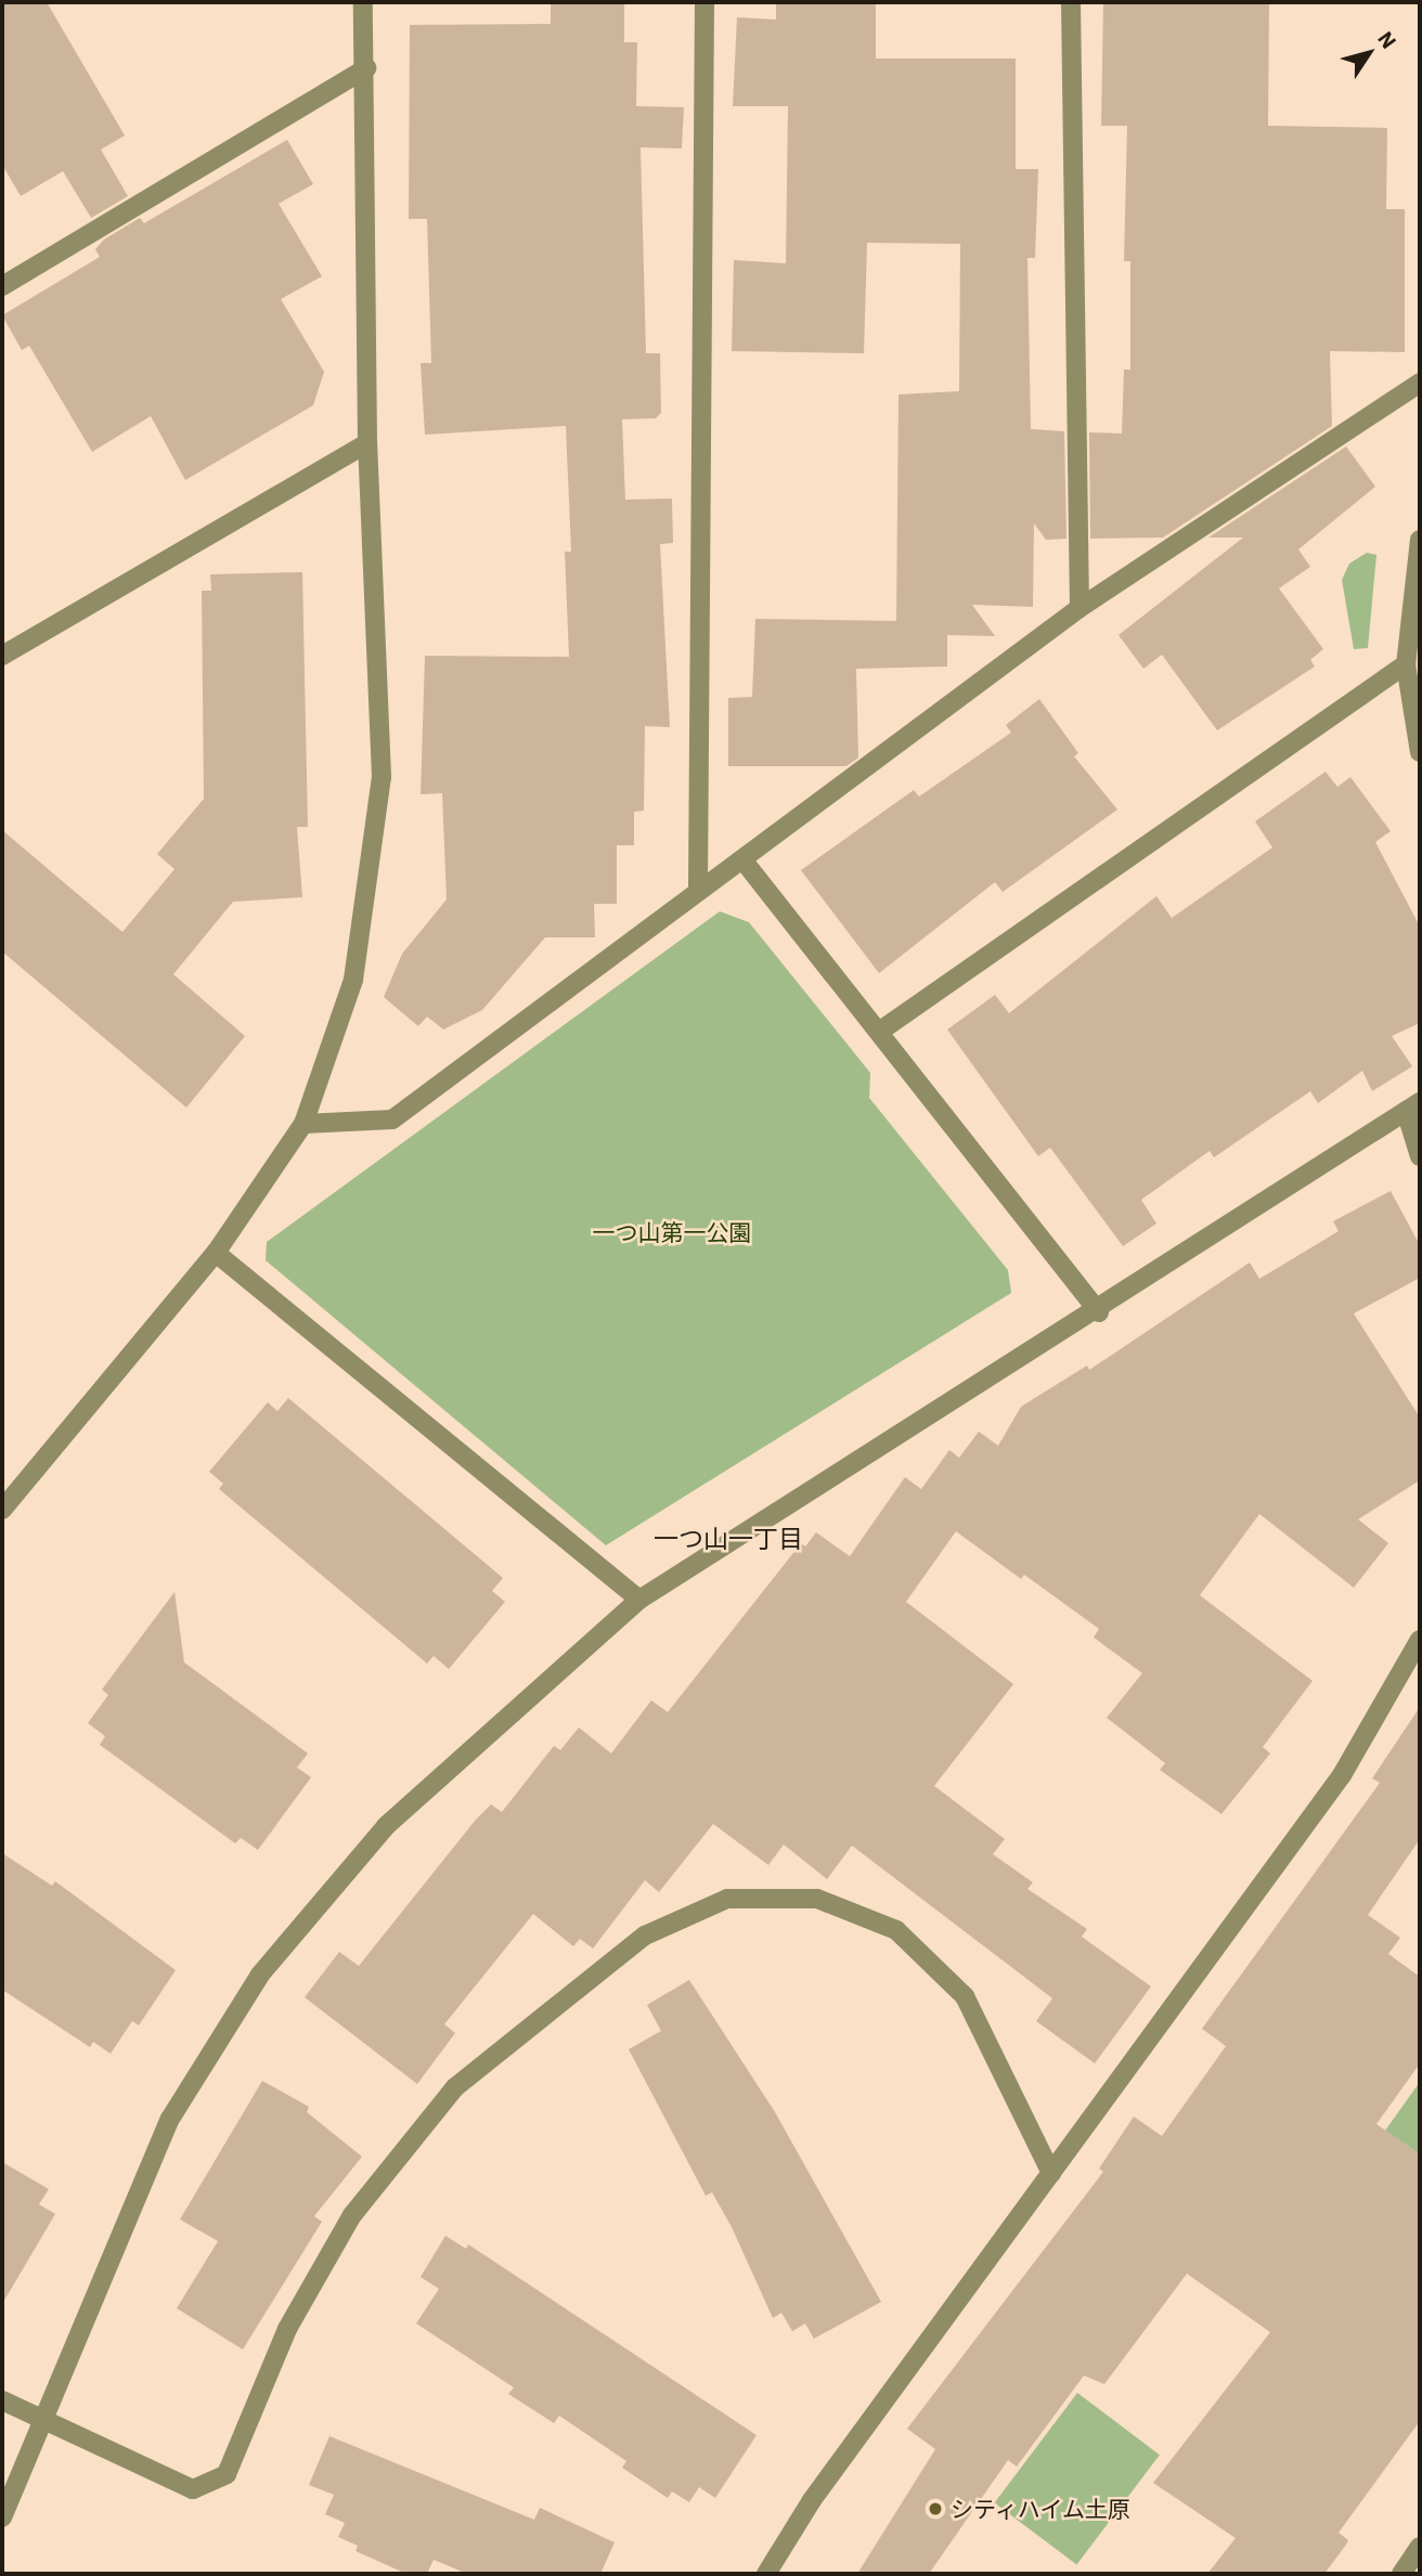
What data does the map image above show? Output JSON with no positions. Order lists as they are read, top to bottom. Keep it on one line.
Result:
{"districts":["一つ山一丁目"],"parks":["一つ山第一公園"],"places":["シティハイム土原"],"north":"top right"}
